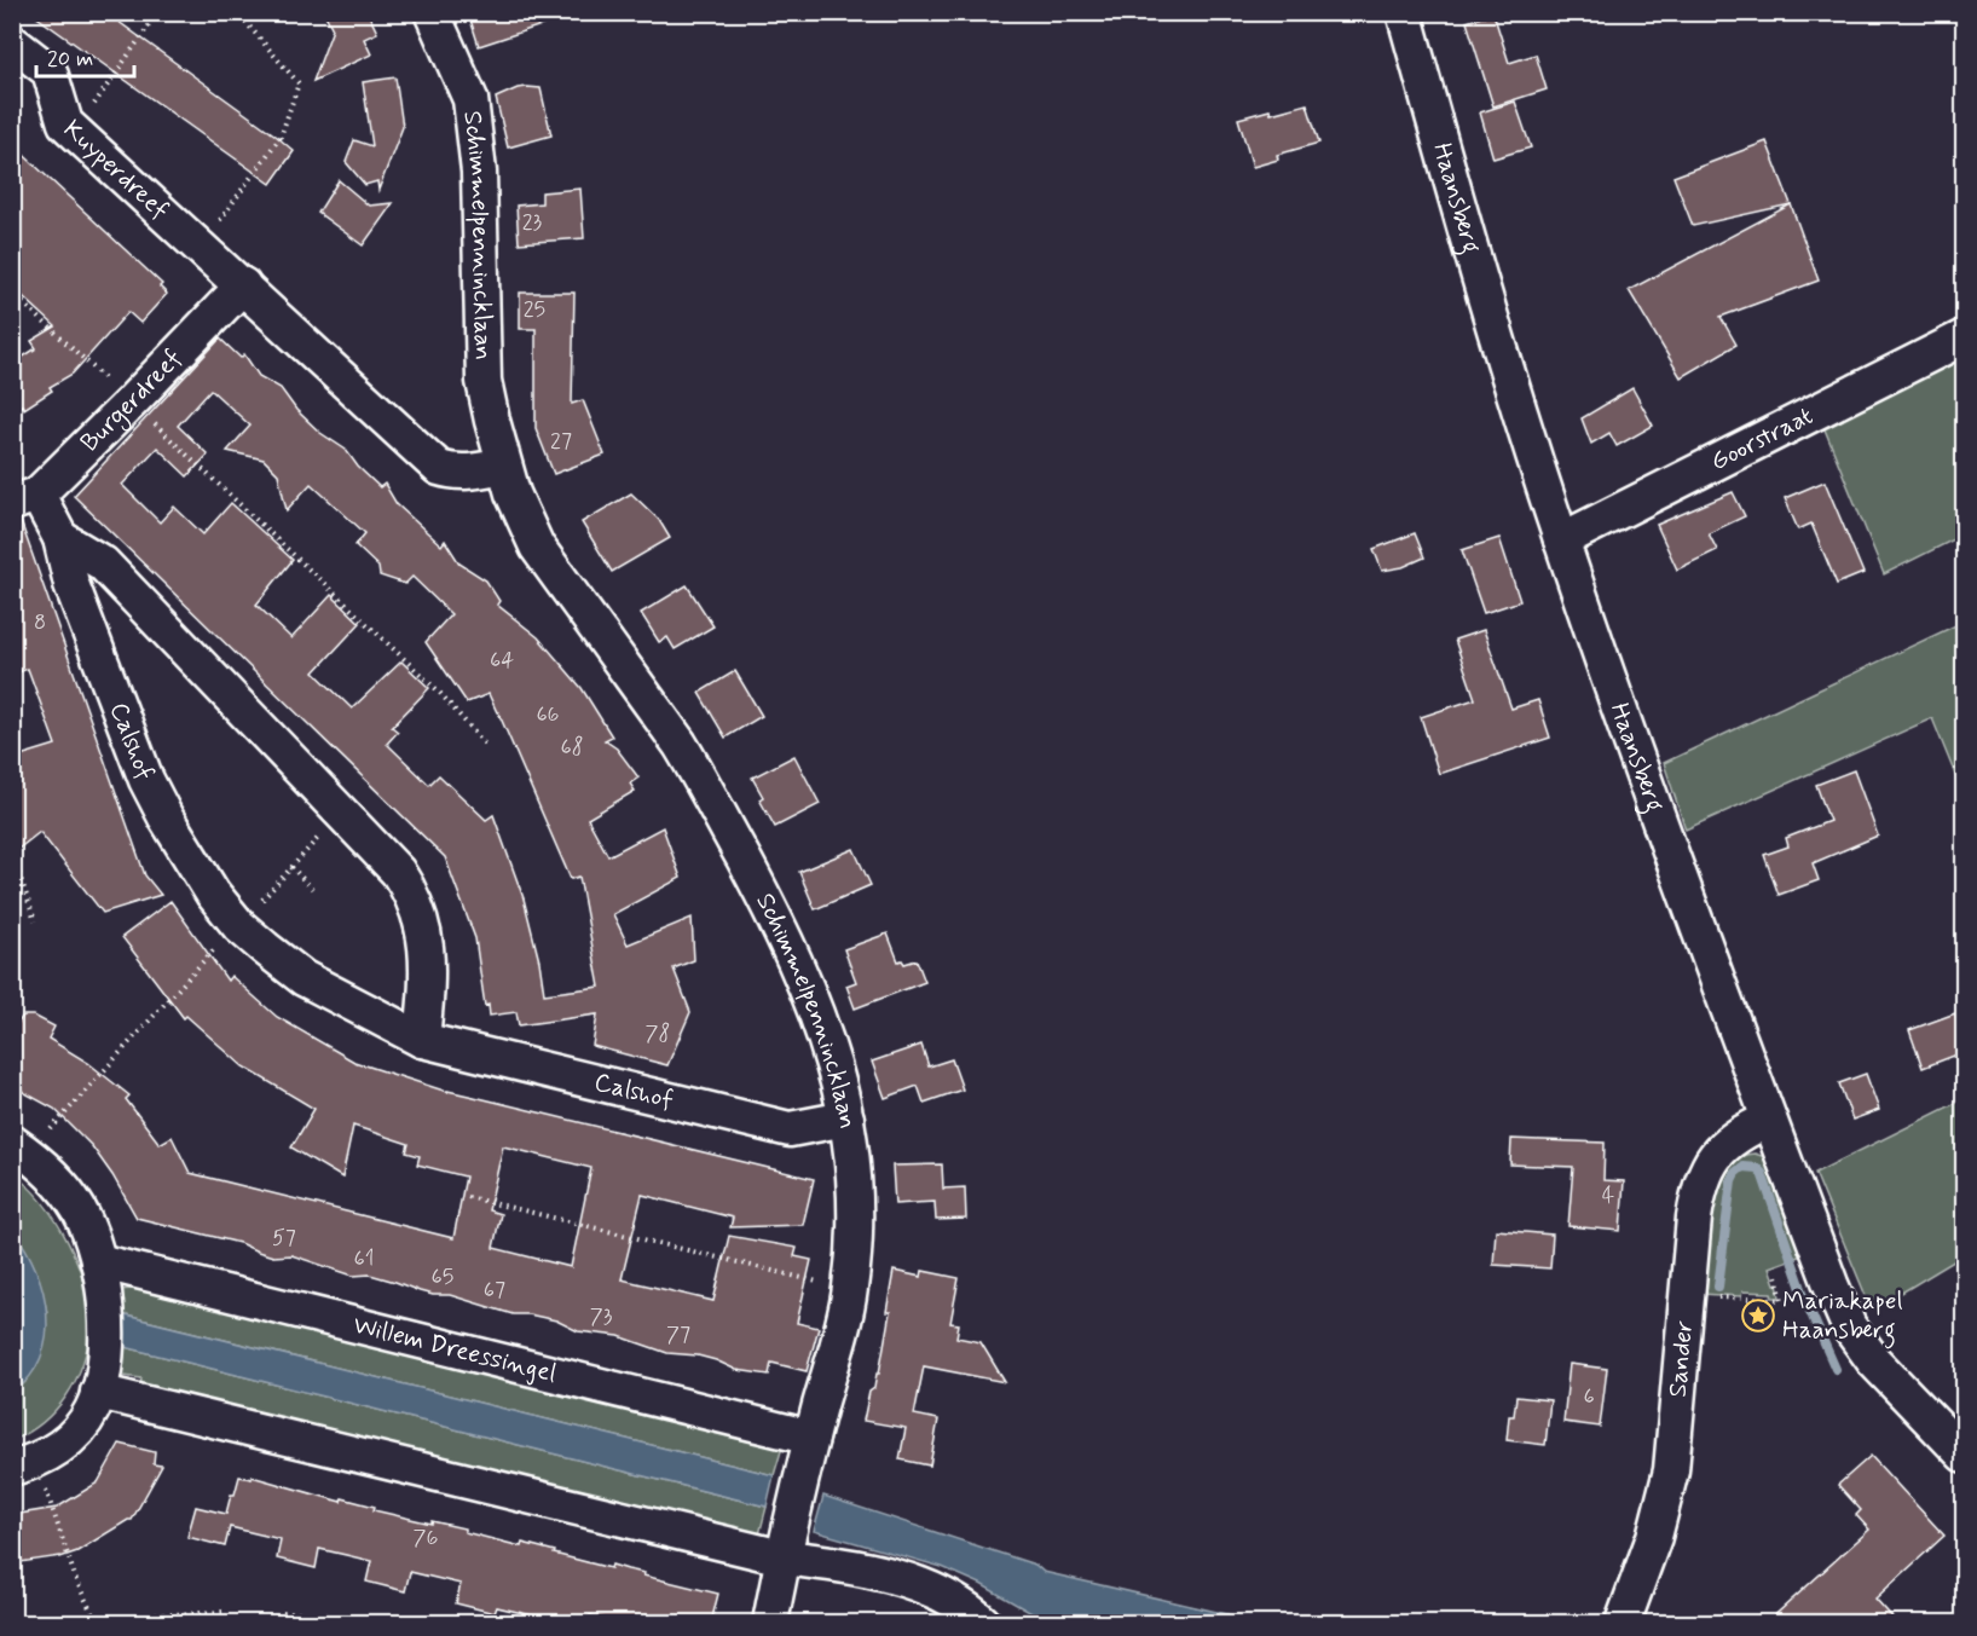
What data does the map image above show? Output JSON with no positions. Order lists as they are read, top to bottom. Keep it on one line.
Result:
{"streets":{"street":["Kuyperdreef","Haansberg","Schimmelpennincklaan","Burgerdreef","Goorstraat","Calshof","Willem Dreessingel","Sander"]},"crossings":[["Kuyperdreef","Burgerdreef"],["Haansberg","Goorstraat"],["Haansberg","Sander"],["Schimmelpennincklaan","Calshof"],["Schimmelpennincklaan","Willem Dreessingel"],["Burgerdreef","Calshof"]],"places":{"place":["Mariakapel Haansberg"]},"house_numbers":["23","25","27","8","64","66","68","78","4","57","61","65","67","73","77","6","76"],"scale_bar":"20 m"}
